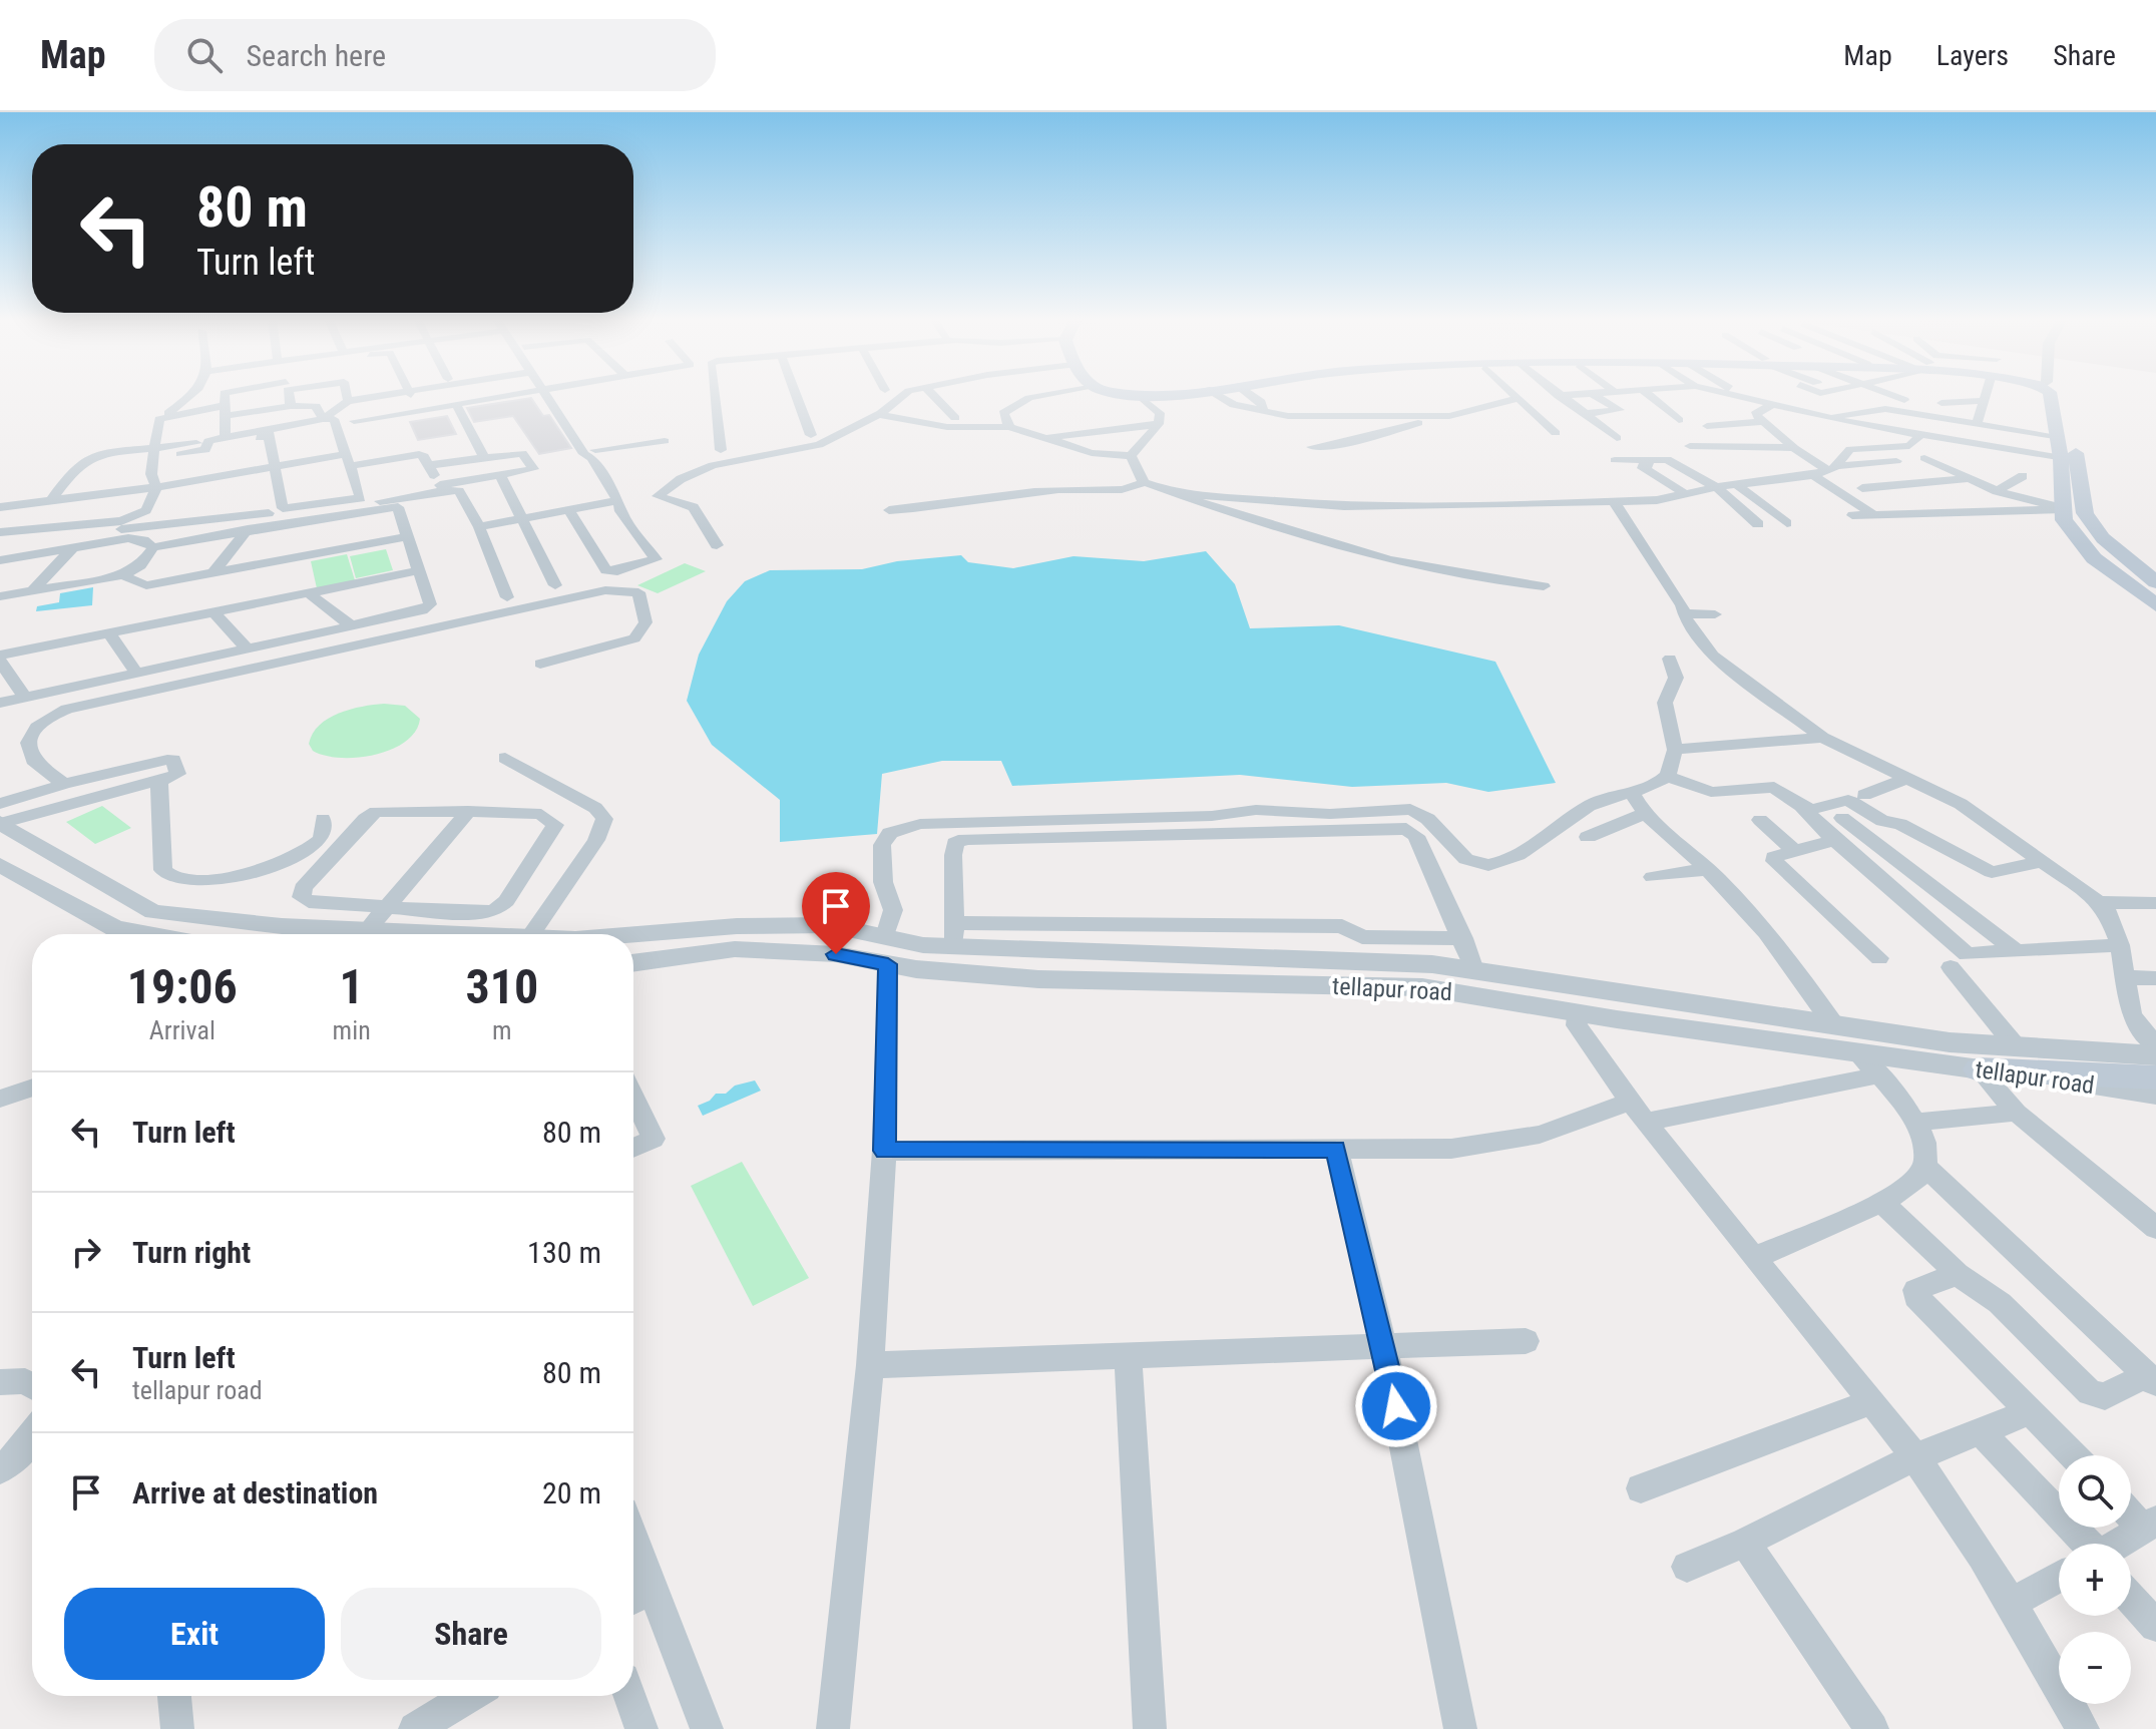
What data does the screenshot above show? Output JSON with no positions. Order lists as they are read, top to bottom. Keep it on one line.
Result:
{"streets":{"street":["tellapur road"]},"page":{"header":"Map","search":"Search here","nav":["Map","Layers","Share"],"turn":["80 m","Turn left"],"eta":["19:06","Arrival","1","min","310","m"],"list":[{"name":"Turn left","value":"80 m"},{"name":"Turn right","value":"130 m"},{"name":"Turn left","note":"tellapur road","value":"80 m"},{"name":"Arrive at destination","value":"20 m"}],"map_buttons":["+","−"],"buttons":["Exit","Share"]}}
